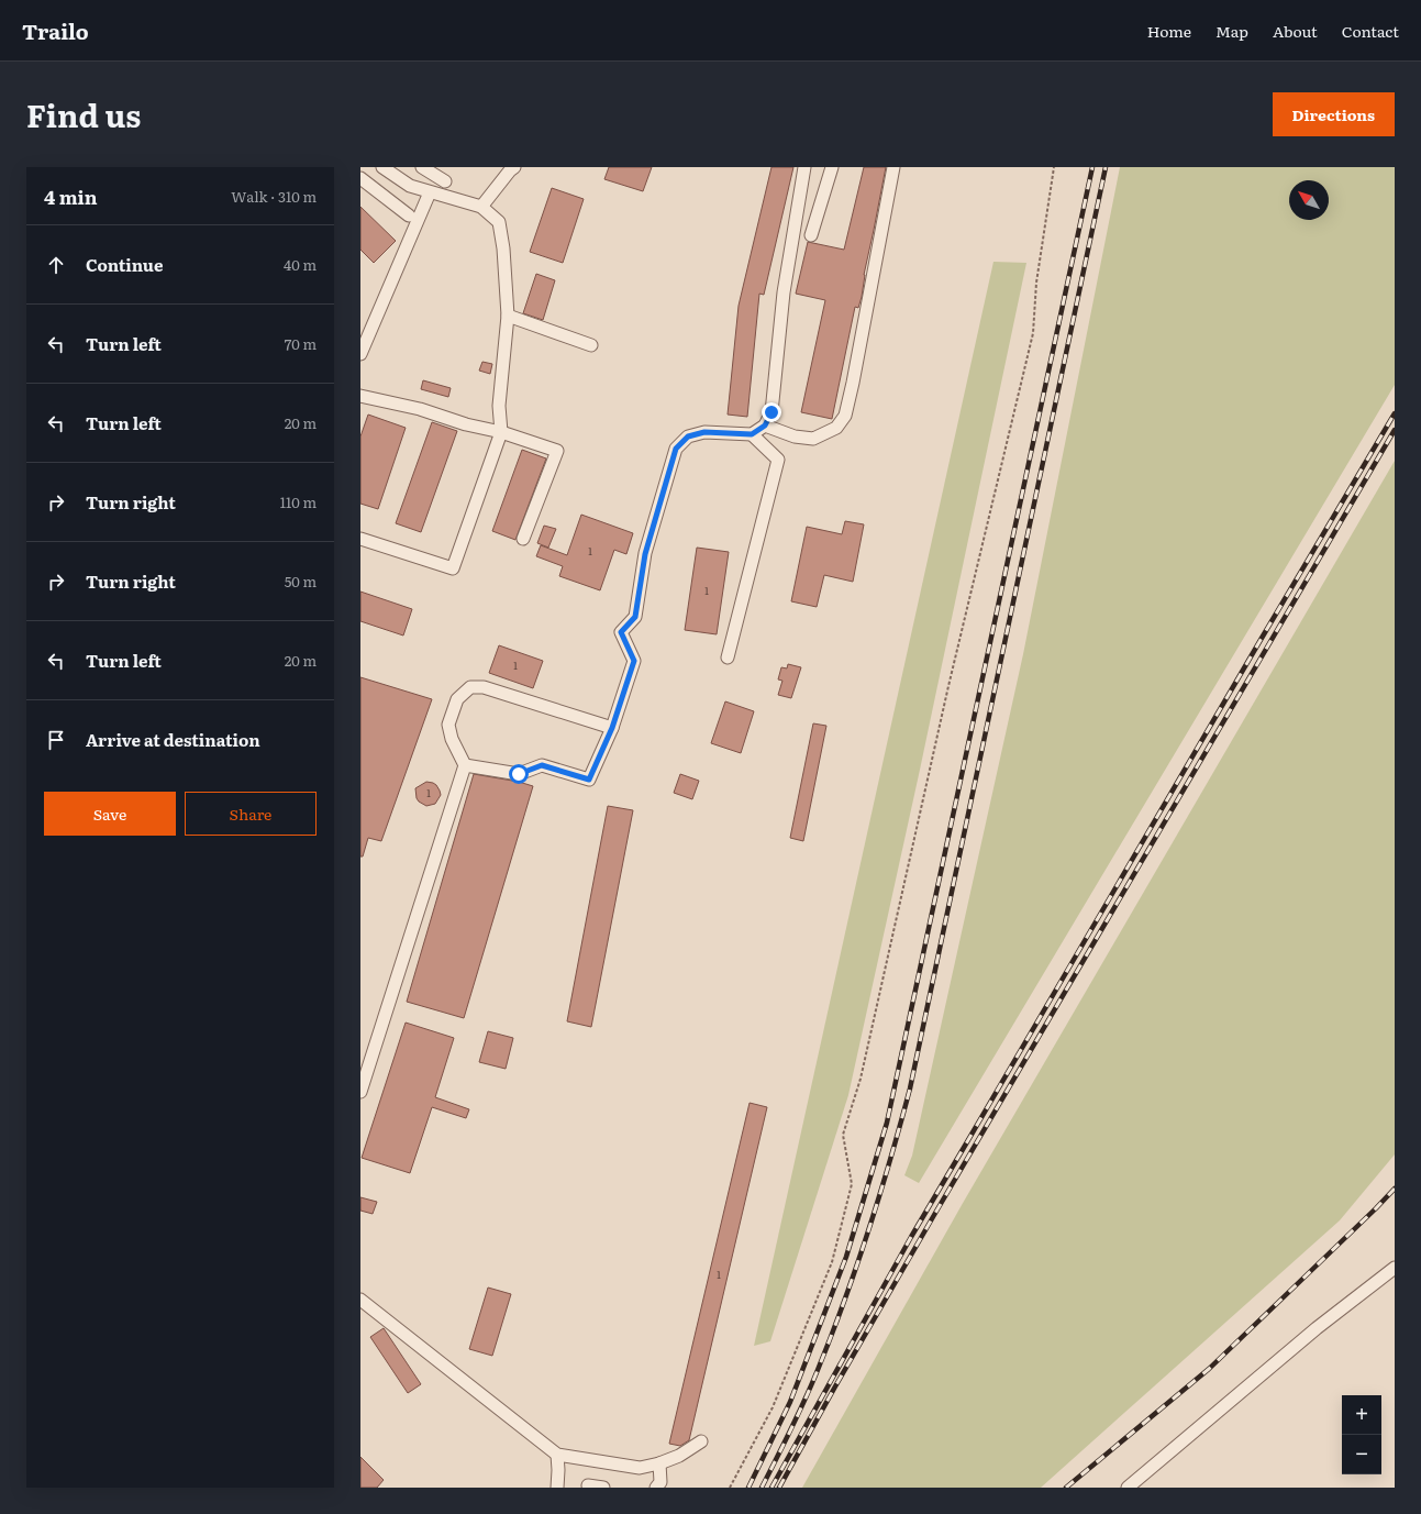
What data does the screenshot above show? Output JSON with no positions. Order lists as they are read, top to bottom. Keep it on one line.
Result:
{"house_numbers":["1","1","1","1","1"],"north":"top left","page":{"header":"Trailo","nav":["Home","Map","About","Contact"],"title":"Find us","buttons":["Directions",["Save","Share"]],"heading":["4 min","Walk · 310 m"],"list":[["Continue","40 m"],["Turn left","70 m"],["Turn left","20 m"],["Turn right","110 m"],["Turn right","50 m"],["Turn left","20 m"],"Arrive at destination"],"map_buttons":["+","−"]}}
